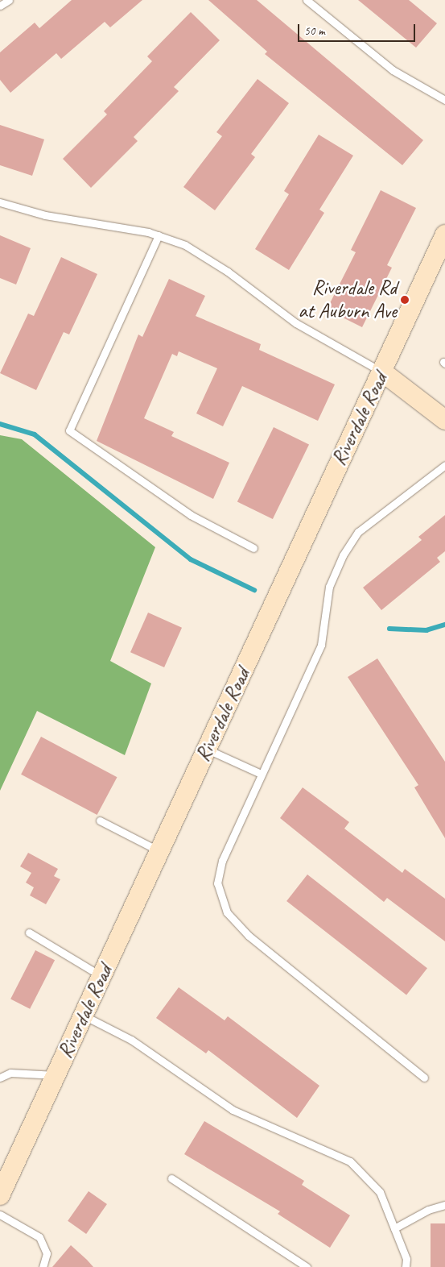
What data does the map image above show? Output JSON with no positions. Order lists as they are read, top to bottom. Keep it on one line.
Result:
{"streets":{"main road":["Riverdale Road"]},"places":["Riverdale Rd at Auburn Ave"],"scale_bar":"50 m"}
